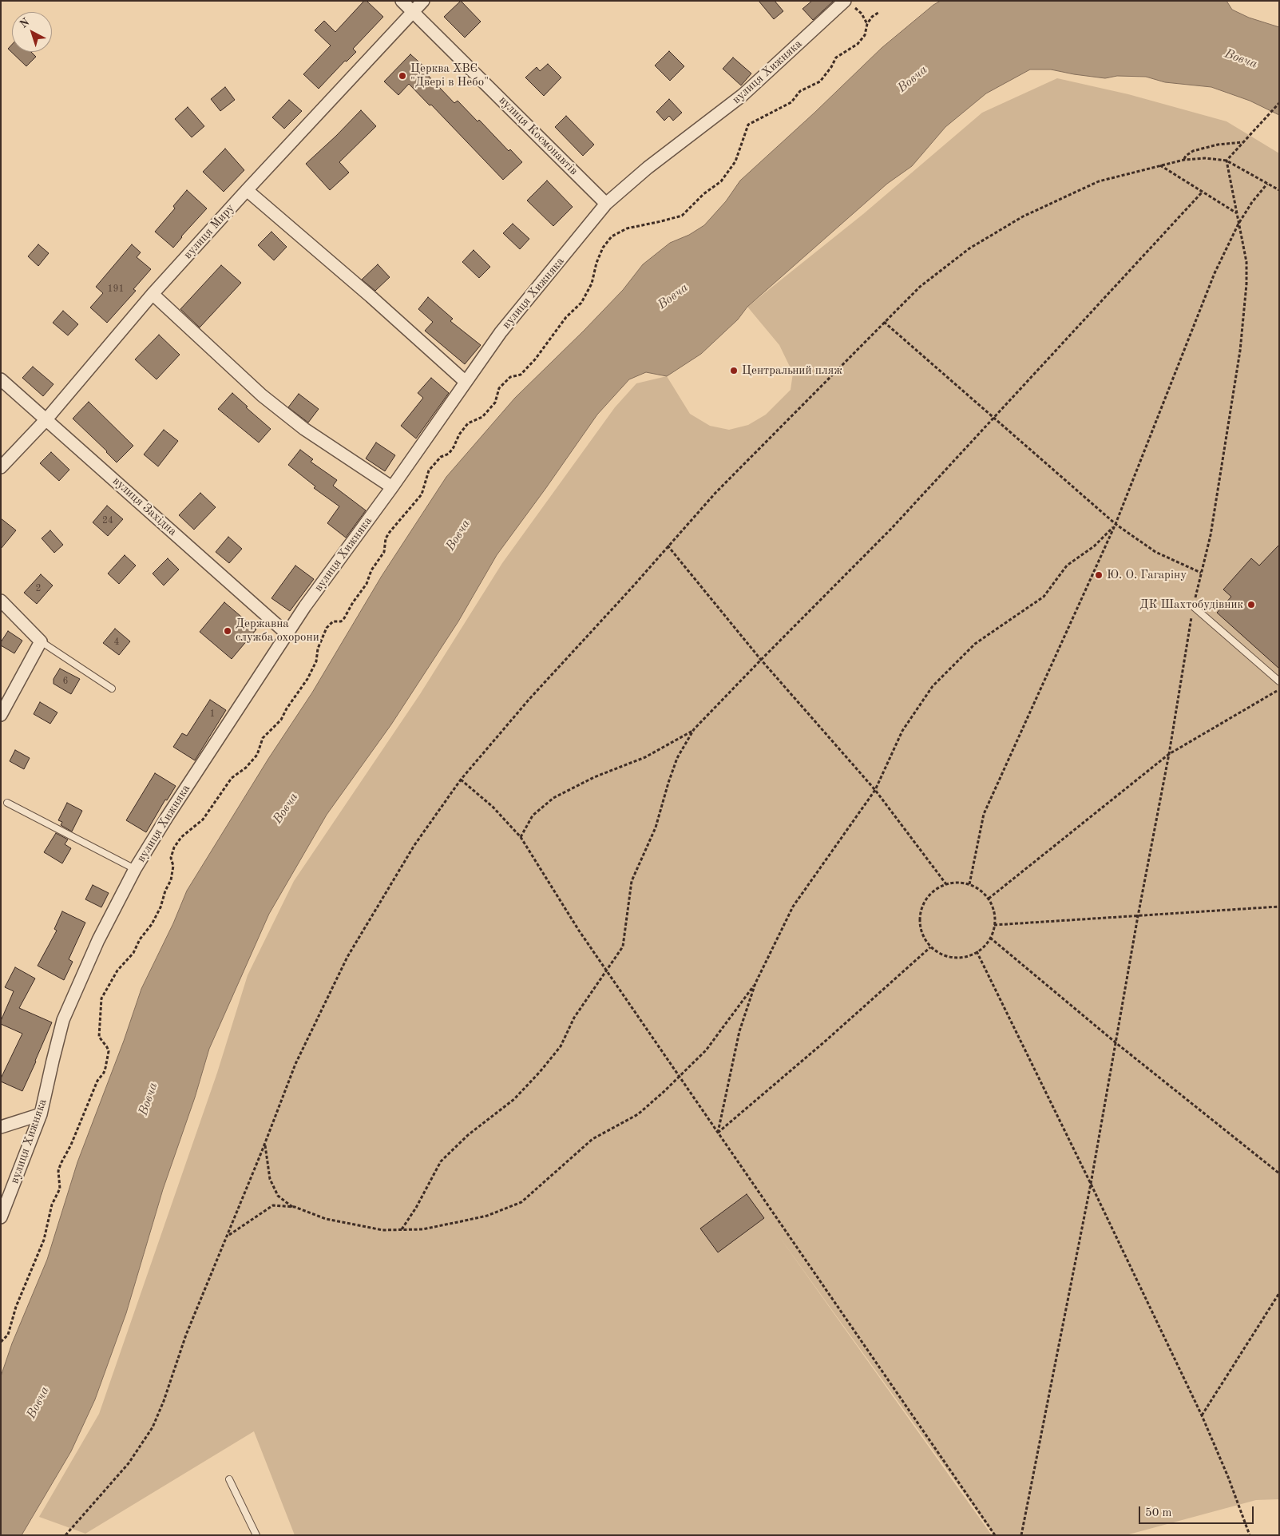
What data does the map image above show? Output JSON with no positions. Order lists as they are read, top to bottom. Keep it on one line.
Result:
{"streets":{"street":["вулиця Хижняка","вулиця Космонавтів","вулиця Миру","вулиця Західна"]},"crossings":[["вулиця Хижняка","вулиця Космонавтів"],["вулиця Хижняка","вулиця Західна"],["вулиця Космонавтів","вулиця Миру"],["вулиця Миру","вулиця Західна"]],"water":["Вовча"],"places":["Церква ХВЄ \"Двері в Небо\"","Центральний пляж","Ю. О. Гагаріну","ДК Шахтобудівник","Державна служба охорони"],"house_numbers":["191","24","2","4","6","1"],"scale_bar":"50 m","north":"top left"}
